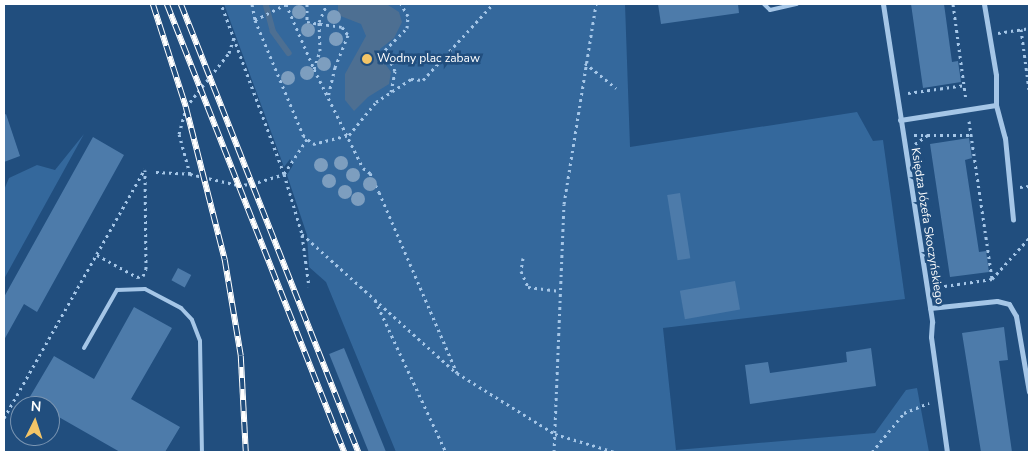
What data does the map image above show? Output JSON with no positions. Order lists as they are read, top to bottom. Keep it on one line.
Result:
{"streets":{"street":["Księdza Józefa Skoczyńskiego"]},"places":["Wodny plac zabaw"],"north":"top"}
